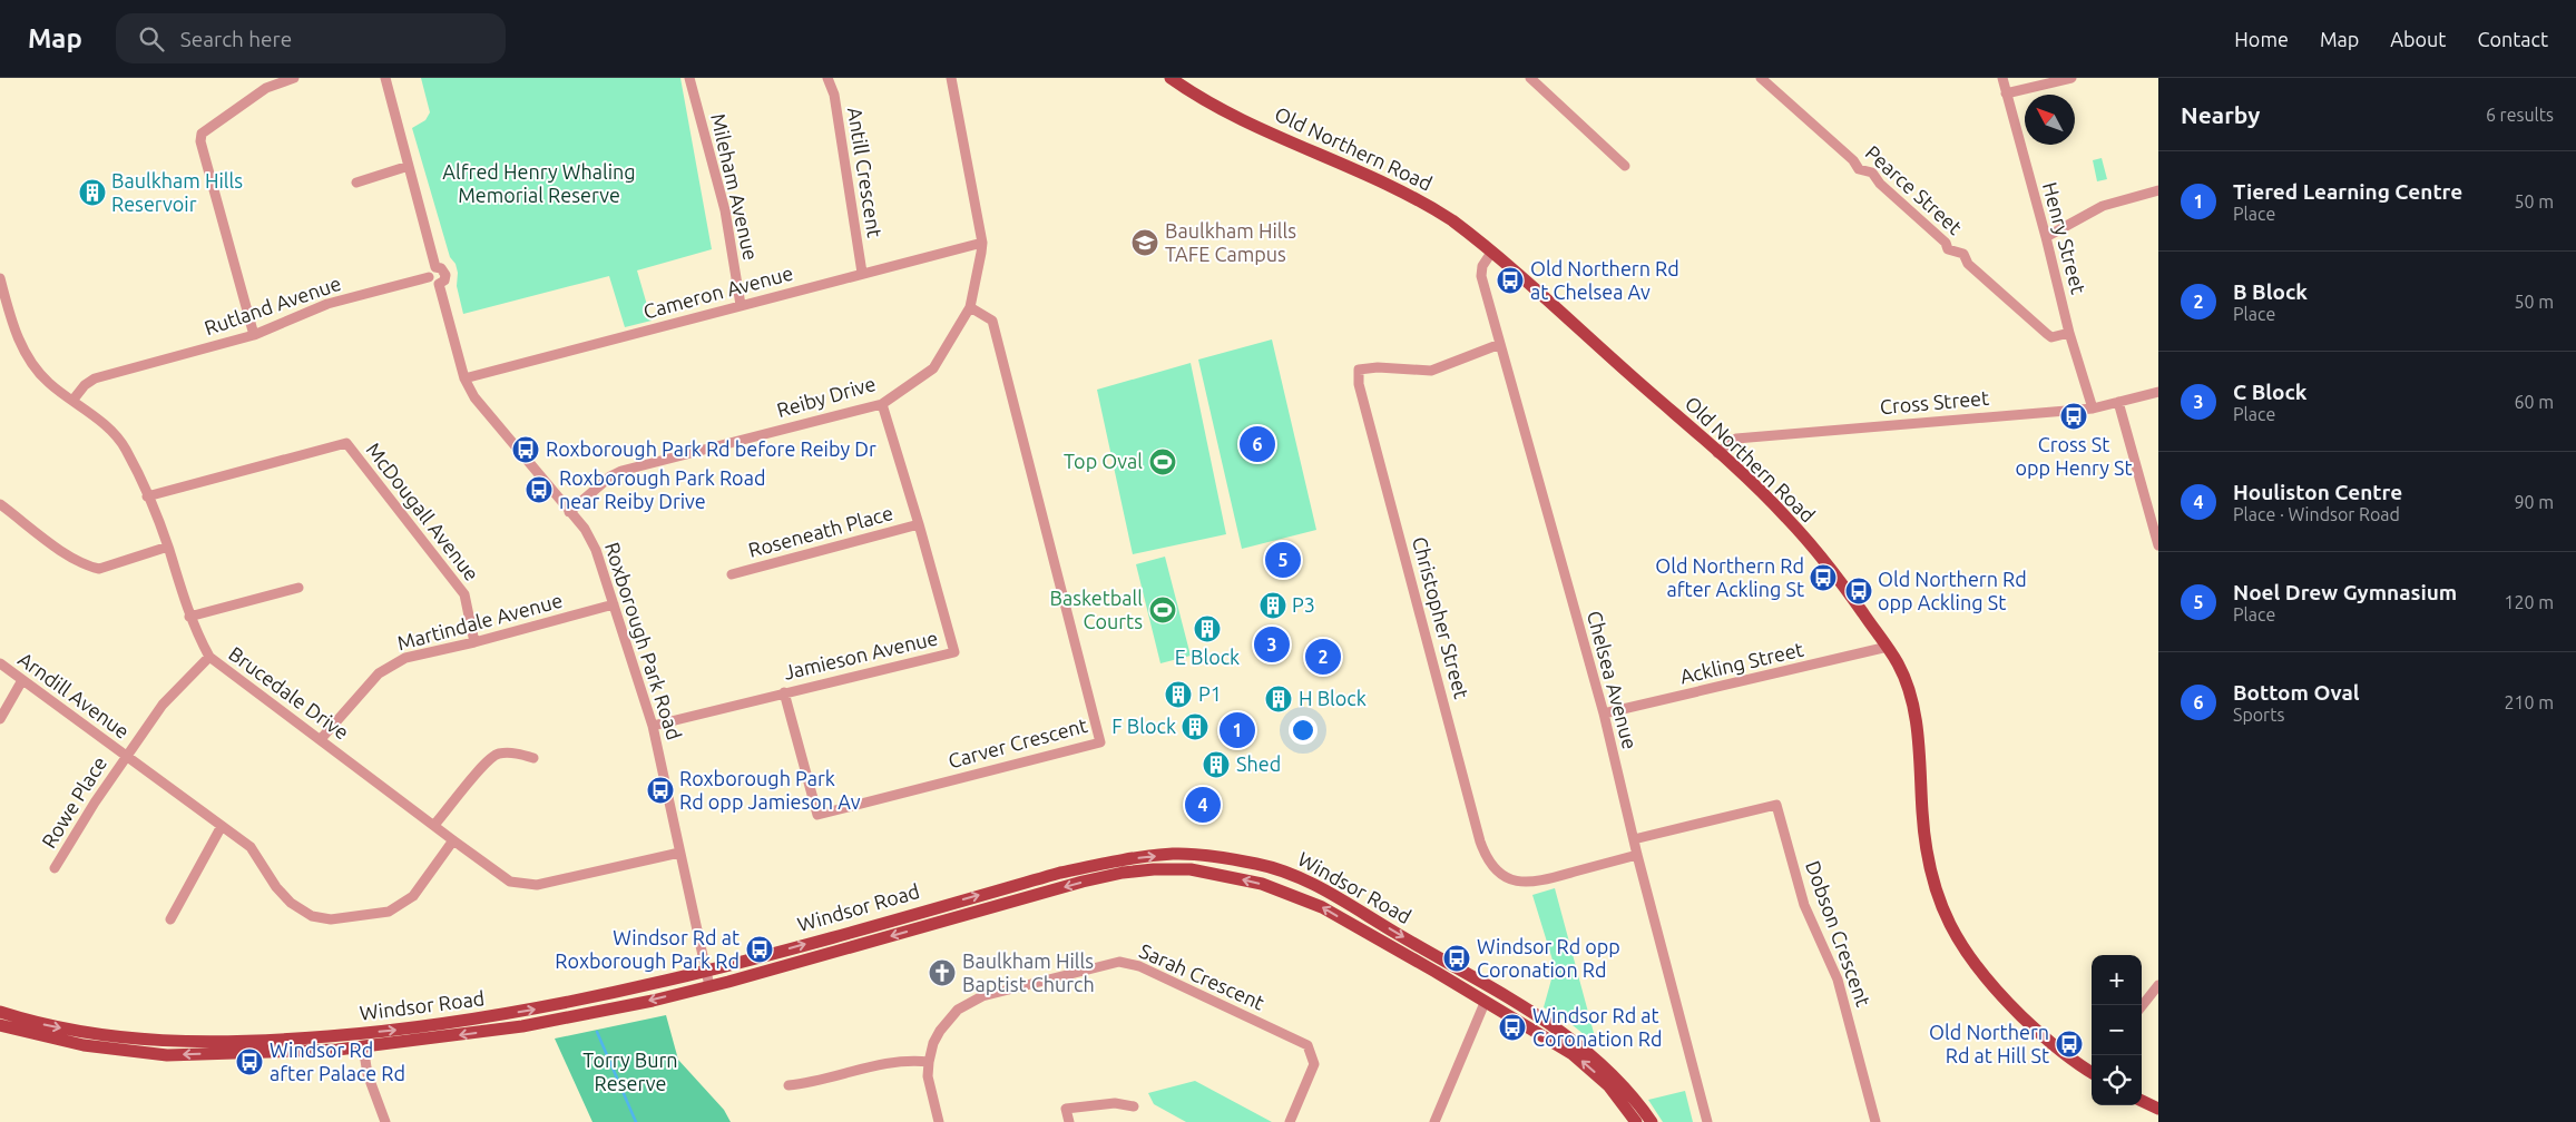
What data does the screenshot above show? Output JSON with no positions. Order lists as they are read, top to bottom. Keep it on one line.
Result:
{"streets":{"main road":["Old Northern Road","Windsor Road"],"street":["Antill Crescent","Mileham Avenue","Pearce Street","Henry Street","Cameron Avenue","Rutland Avenue","Reiby Drive","Cross Street","McDougall Avenue","Roseneath Place","Christopher Street","Martindale Avenue","Roxborough Park Road","Jamieson Avenue","Ackling Street","Chelsea Avenue","Brucedale Drive","Arndill Avenue","Carver Crescent","Rowe Place","Dobson Crescent","Sarah Crescent"]},"crossings":[["Old Northern Road","Cross Street"],["Old Northern Road","Ackling Street"],["Old Northern Road","Chelsea Avenue"],["Antill Crescent","Cameron Avenue"],["Mileham Avenue","Cameron Avenue"],["Pearce Street","Henry Street"],["Henry Street","Cross Street"],["Cameron Avenue","Reiby Drive"],["Cameron Avenue","Roxborough Park Road"],["Rutland Avenue","Roxborough Park Road"],["Rutland Avenue","Brucedale Drive"],["Reiby Drive","Roxborough Park Road"],["Reiby Drive","Jamieson Avenue"],["Reiby Drive","Carver Crescent"],["McDougall Avenue","Martindale Avenue"],["McDougall Avenue","Brucedale Drive"],["Roseneath Place","Jamieson Avenue"],["Christopher Street","Chelsea Avenue"],["Martindale Avenue","Roxborough Park Road"],["Martindale Avenue","Brucedale Drive"],["Roxborough Park Road","Jamieson Avenue"],["Roxborough Park Road","Brucedale Drive"],["Roxborough Park Road","Windsor Road"],["Jamieson Avenue","Carver Crescent"],["Ackling Street","Chelsea Avenue"],["Chelsea Avenue","Dobson Crescent"],["Brucedale Drive","Arndill Avenue"],["Brucedale Drive","Rowe Place"],["Arndill Avenue","Rowe Place"]],"parks":["Alfred Henry Whaling Memorial Reserve","Torry Burn Reserve"],"places":{"building":["Baulkham Hills Reservoir","P3","E Block","P1","H Block","F Block","Shed"],"school or university":["Baulkham Hills TAFE Campus"],"bus stop":["Old Northern Rd at Chelsea Av","Cross St opp Henry St","Roxborough Park Rd before Reiby Dr","Roxborough Park Road near Reiby Drive","Old Northern Rd after Ackling St","Old Northern Rd opp Ackling St","Roxborough Park Rd opp Jamieson Av","Windsor Rd at Roxborough Park Rd","Windsor Rd opp Coronation Rd","Windsor Rd at Coronation Rd","Old Northern Rd at Hill St","Windsor Rd after Palace Rd"],"sports":["Top Oval","Basketball Courts"],"church":["Baulkham Hills Baptist Church"]},"north":"top left","page":{"header":"Map","search":"Search here","nav":["Home","Map","About","Contact"],"heading":["Nearby","6 results"],"list":[{"mark":"1","name":"Tiered Learning Centre","note":"Place","value":"50 m"},{"mark":"2","name":"B Block","note":"Place","value":"50 m"},{"mark":"3","name":"C Block","note":"Place","value":"60 m"},{"mark":"4","name":"Houliston Centre","note":"Place · Windsor Road","value":"90 m"},{"mark":"5","name":"Noel Drew Gymnasium","note":"Place","value":"120 m"},{"mark":"6","name":"Bottom Oval","note":"Sports","value":"210 m"}],"pins":["6","5","3","2","1","4"],"map_buttons":["+","−"]}}
